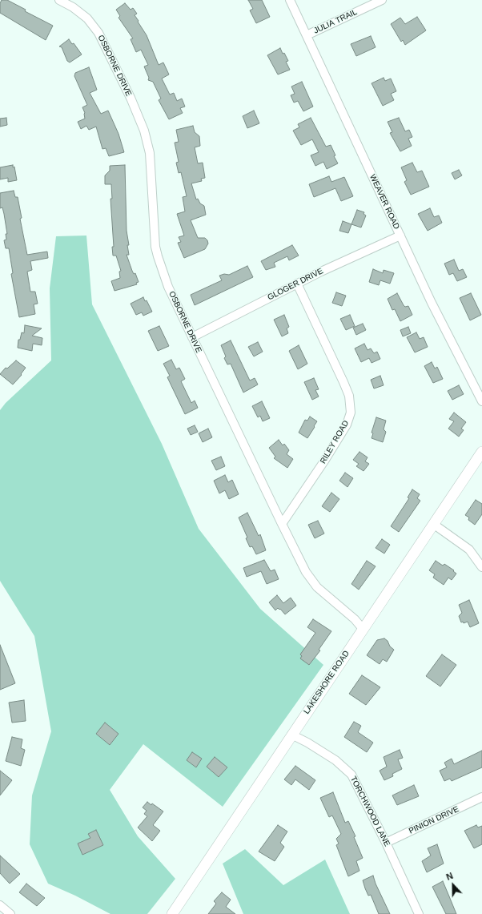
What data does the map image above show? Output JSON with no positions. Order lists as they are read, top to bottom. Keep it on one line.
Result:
{"streets":{"street":["JULIA TRAIL","OSBORNE DRIVE","WEAVER ROAD","GLOGER DRIVE","RILEY ROAD","LAKESHORE ROAD","TORCHWOOD LANE","PINION DRIVE"]},"crossings":[["JULIA TRAIL","WEAVER ROAD"],["OSBORNE DRIVE","GLOGER DRIVE"],["OSBORNE DRIVE","RILEY ROAD"],["OSBORNE DRIVE","LAKESHORE ROAD"],["WEAVER ROAD","GLOGER DRIVE"],["GLOGER DRIVE","RILEY ROAD"],["LAKESHORE ROAD","TORCHWOOD LANE"],["TORCHWOOD LANE","PINION DRIVE"]],"north":"top"}
